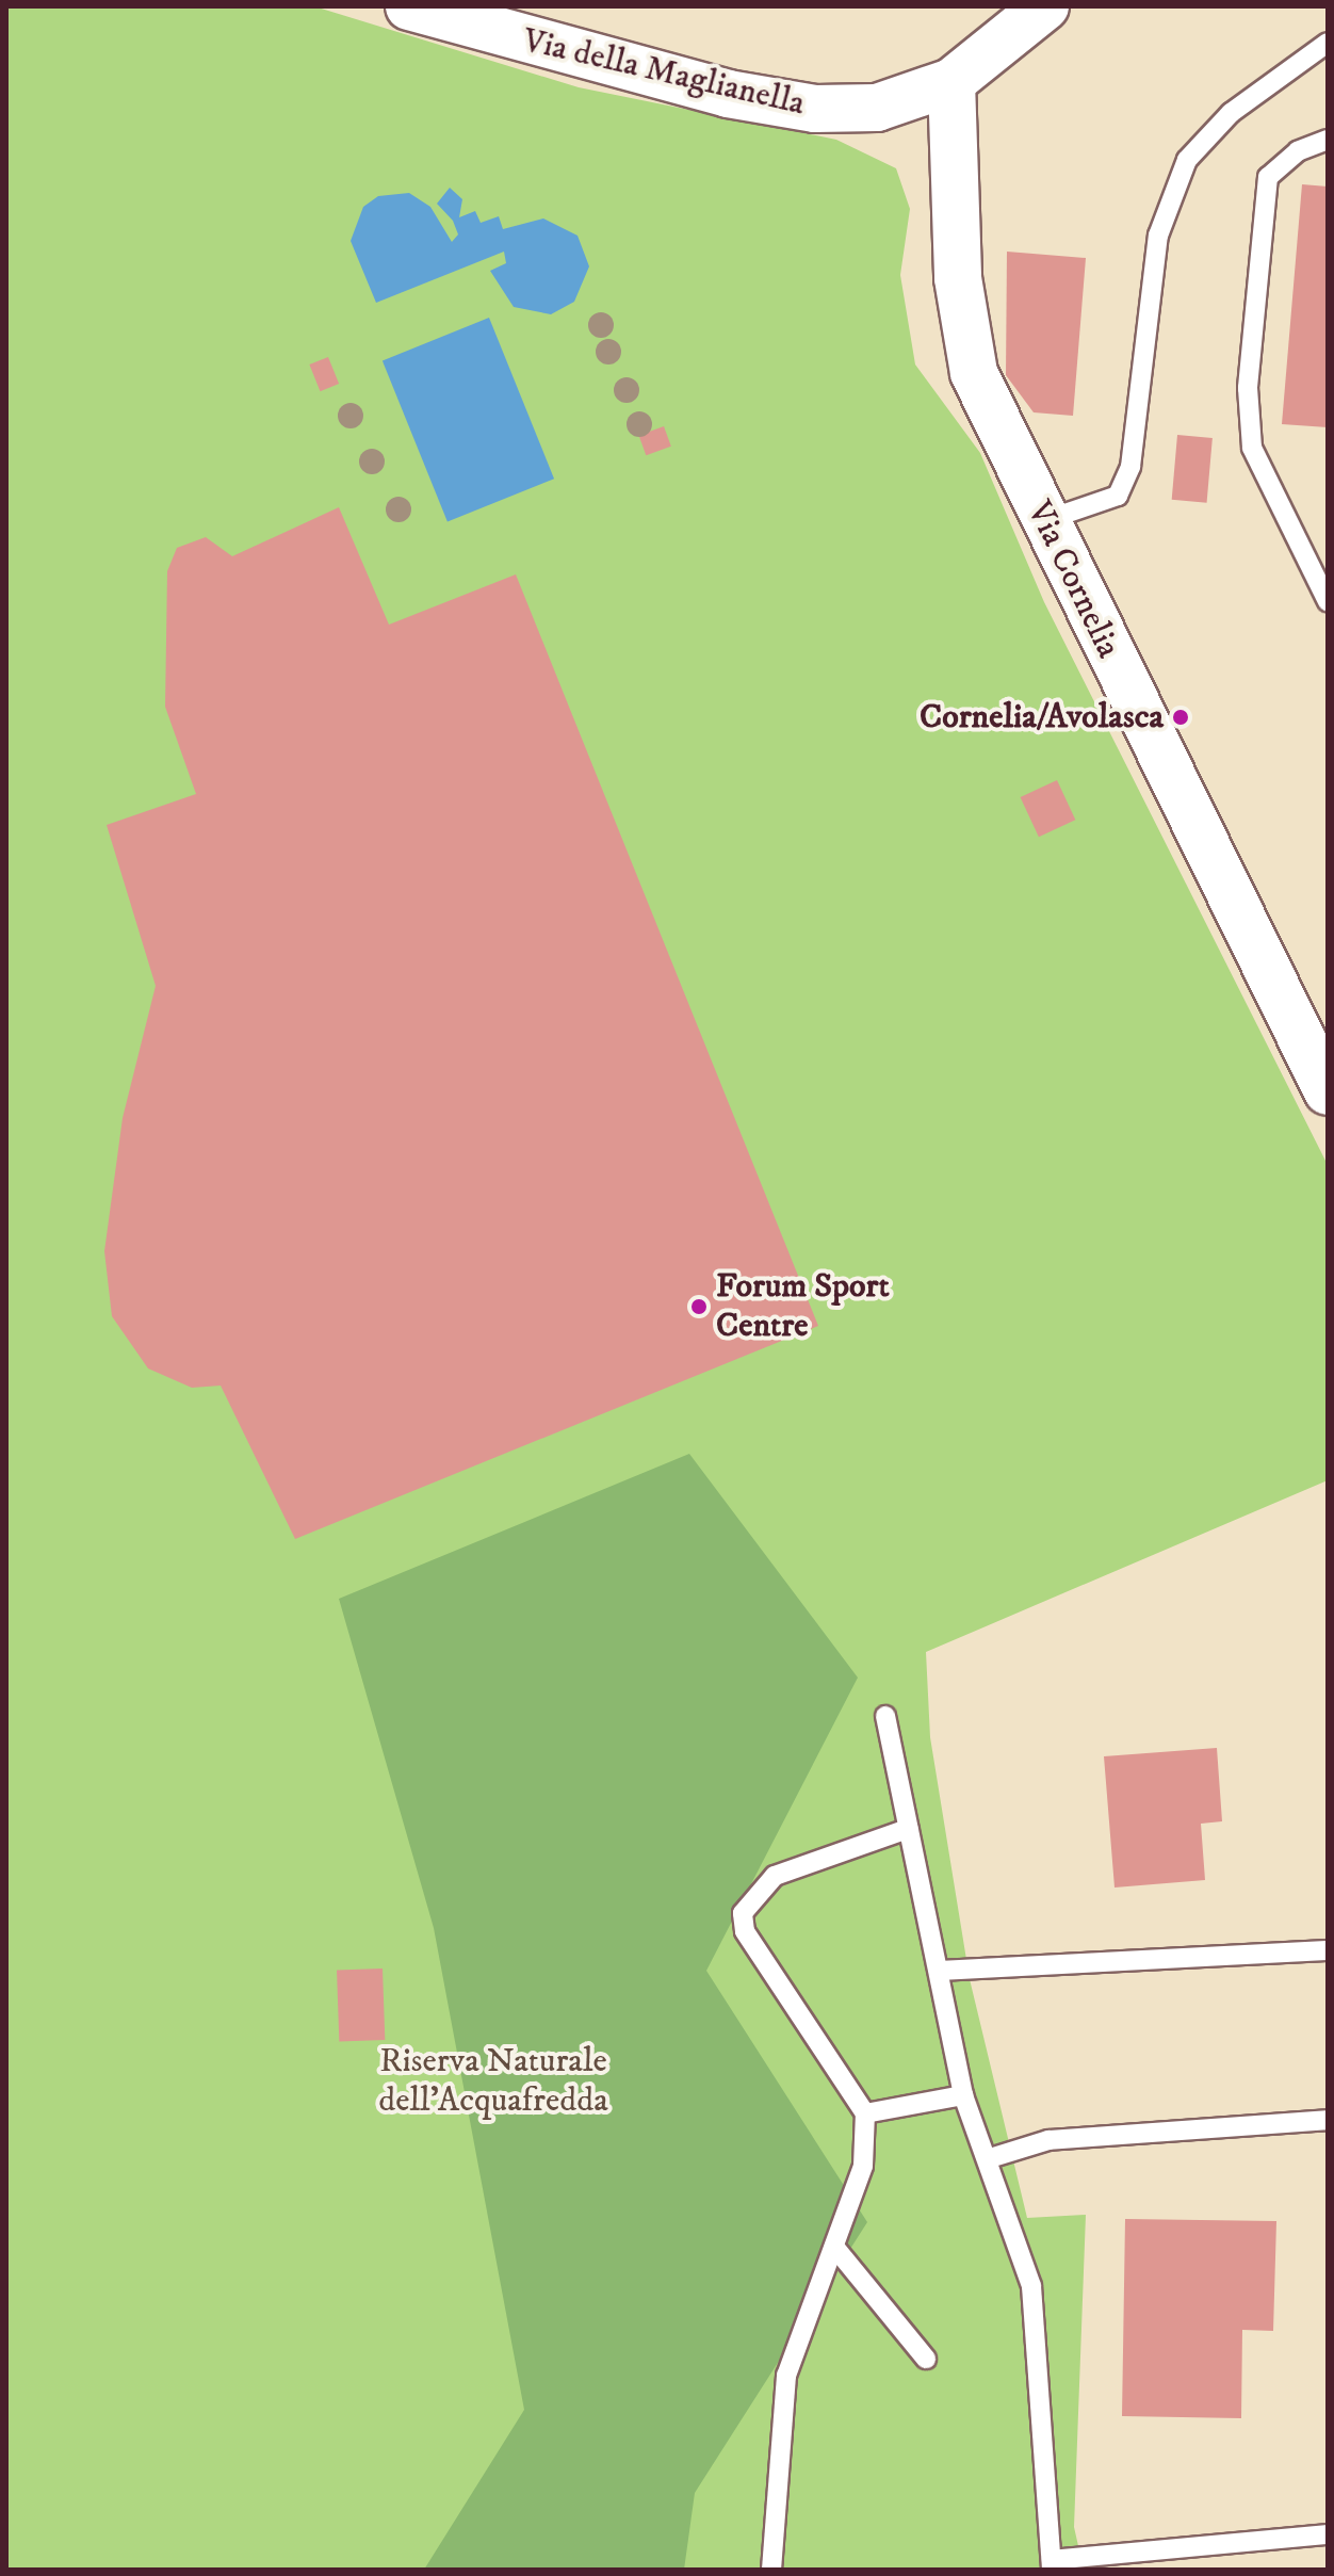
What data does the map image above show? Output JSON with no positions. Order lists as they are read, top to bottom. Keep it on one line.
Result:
{"streets":{"street":["Via della Maglianella","Via Cornelia"]},"crossings":[["Via della Maglianella","Via Cornelia"]],"parks":["Riserva Naturale dell'Acquafredda"],"places":["Cornelia/Avolasca","Forum Sport Centre"]}
